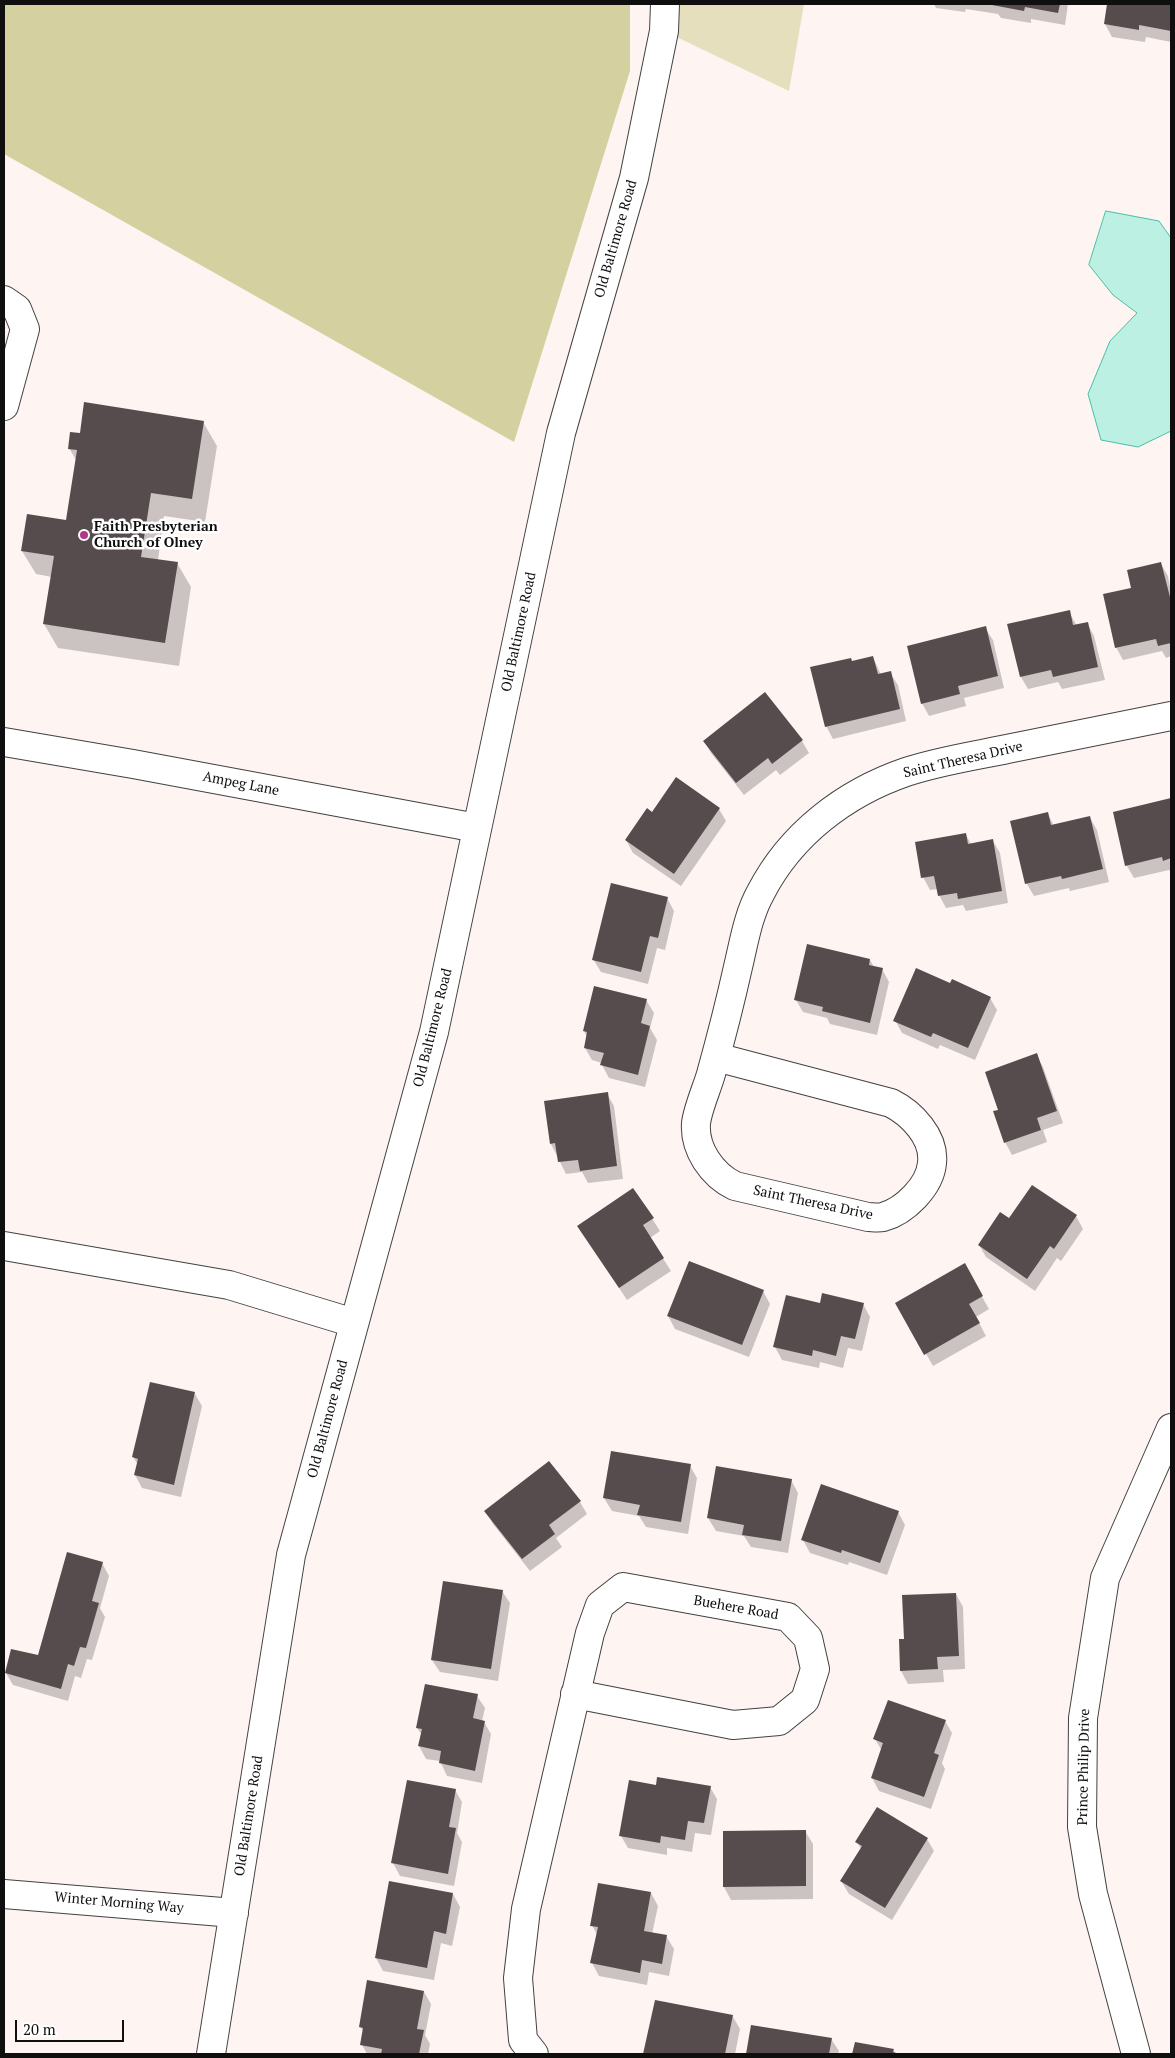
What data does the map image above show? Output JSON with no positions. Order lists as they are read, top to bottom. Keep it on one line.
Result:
{"streets":{"street":["Old Baltimore Road","Saint Theresa Drive","Ampeg Lane","Buehere Road","Prince Philip Drive","Winter Morning Way"]},"crossings":[["Old Baltimore Road","Ampeg Lane"],["Old Baltimore Road","Winter Morning Way"]],"places":["Faith Presbyterian Church of Olney"],"scale_bar":"20 m"}
